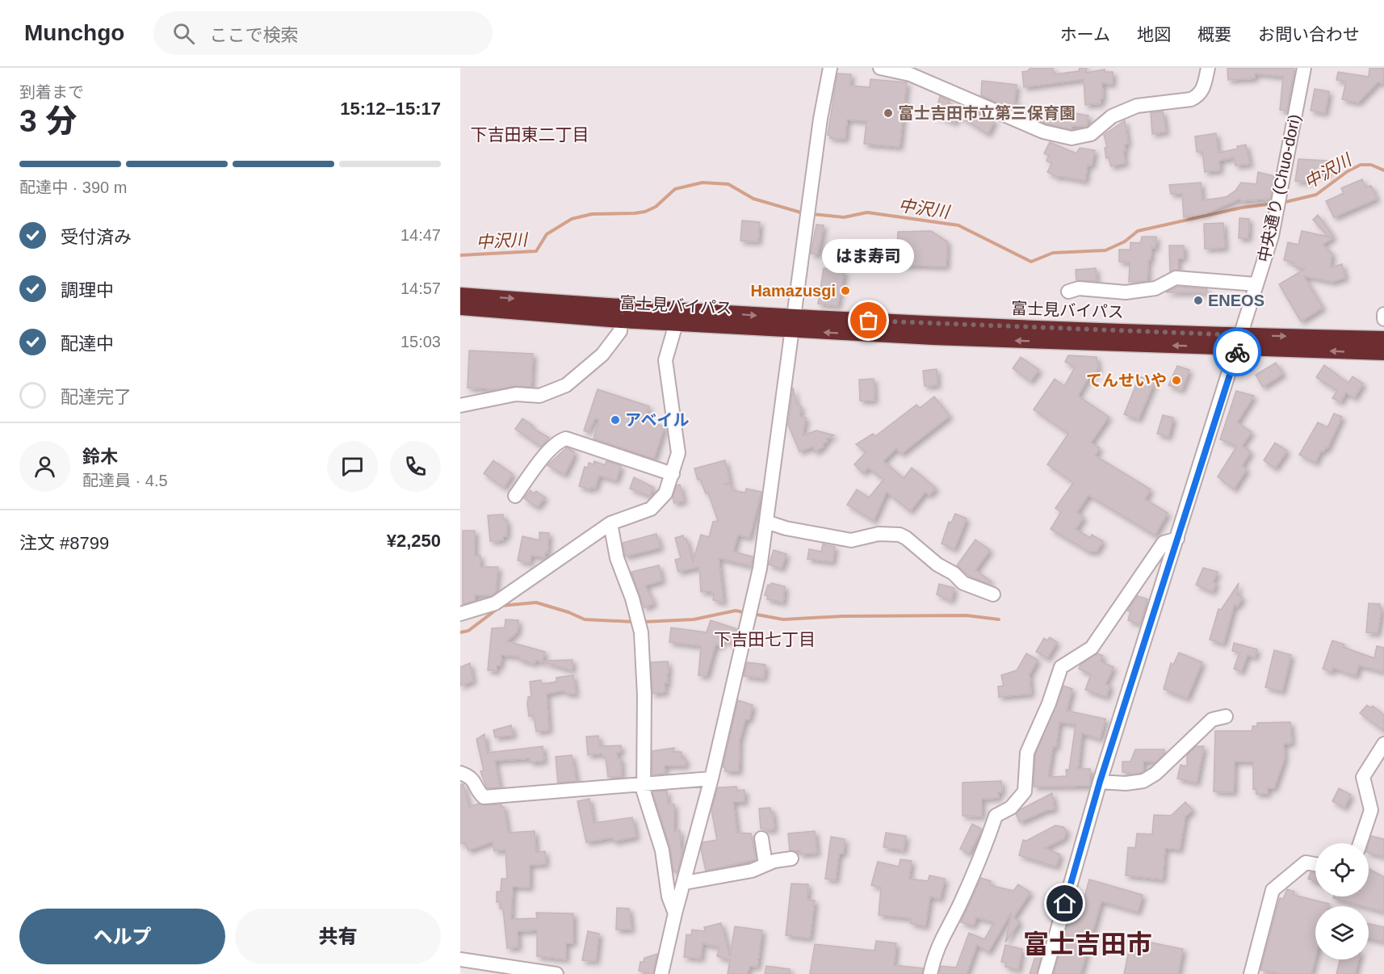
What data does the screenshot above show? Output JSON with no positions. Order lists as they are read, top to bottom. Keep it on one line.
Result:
{"streets":{"highway":["富士見バイパス"],"street":["中央通り (Chuo-dori)"]},"crossings":[["中央通り (Chuo-dori)","富士見バイパス"]],"districts":["下吉田東二丁目","下吉田七丁目","富士吉田市"],"water":["中沢川"],"places":["富士吉田市立第三保育園","Hamazusgi","ENEOS","はま寿司","てんせいや","アベイル"],"page":{"header":"Munchgo","search":"ここで検索","nav":["ホーム","地図","概要","お問い合わせ"],"heading":["3 分","到着まで","15:12–15:17"],"panel":["鈴木","配達員 · 4.5","注文 #8799","¥2,250"],"bar":"配達中 · 390 m","list":[["受付済み","14:47"],["調理中","14:57"],["配達中","15:03"],"配達完了"],"bubble":"はま寿司","buttons":["ヘルプ","共有"]}}
